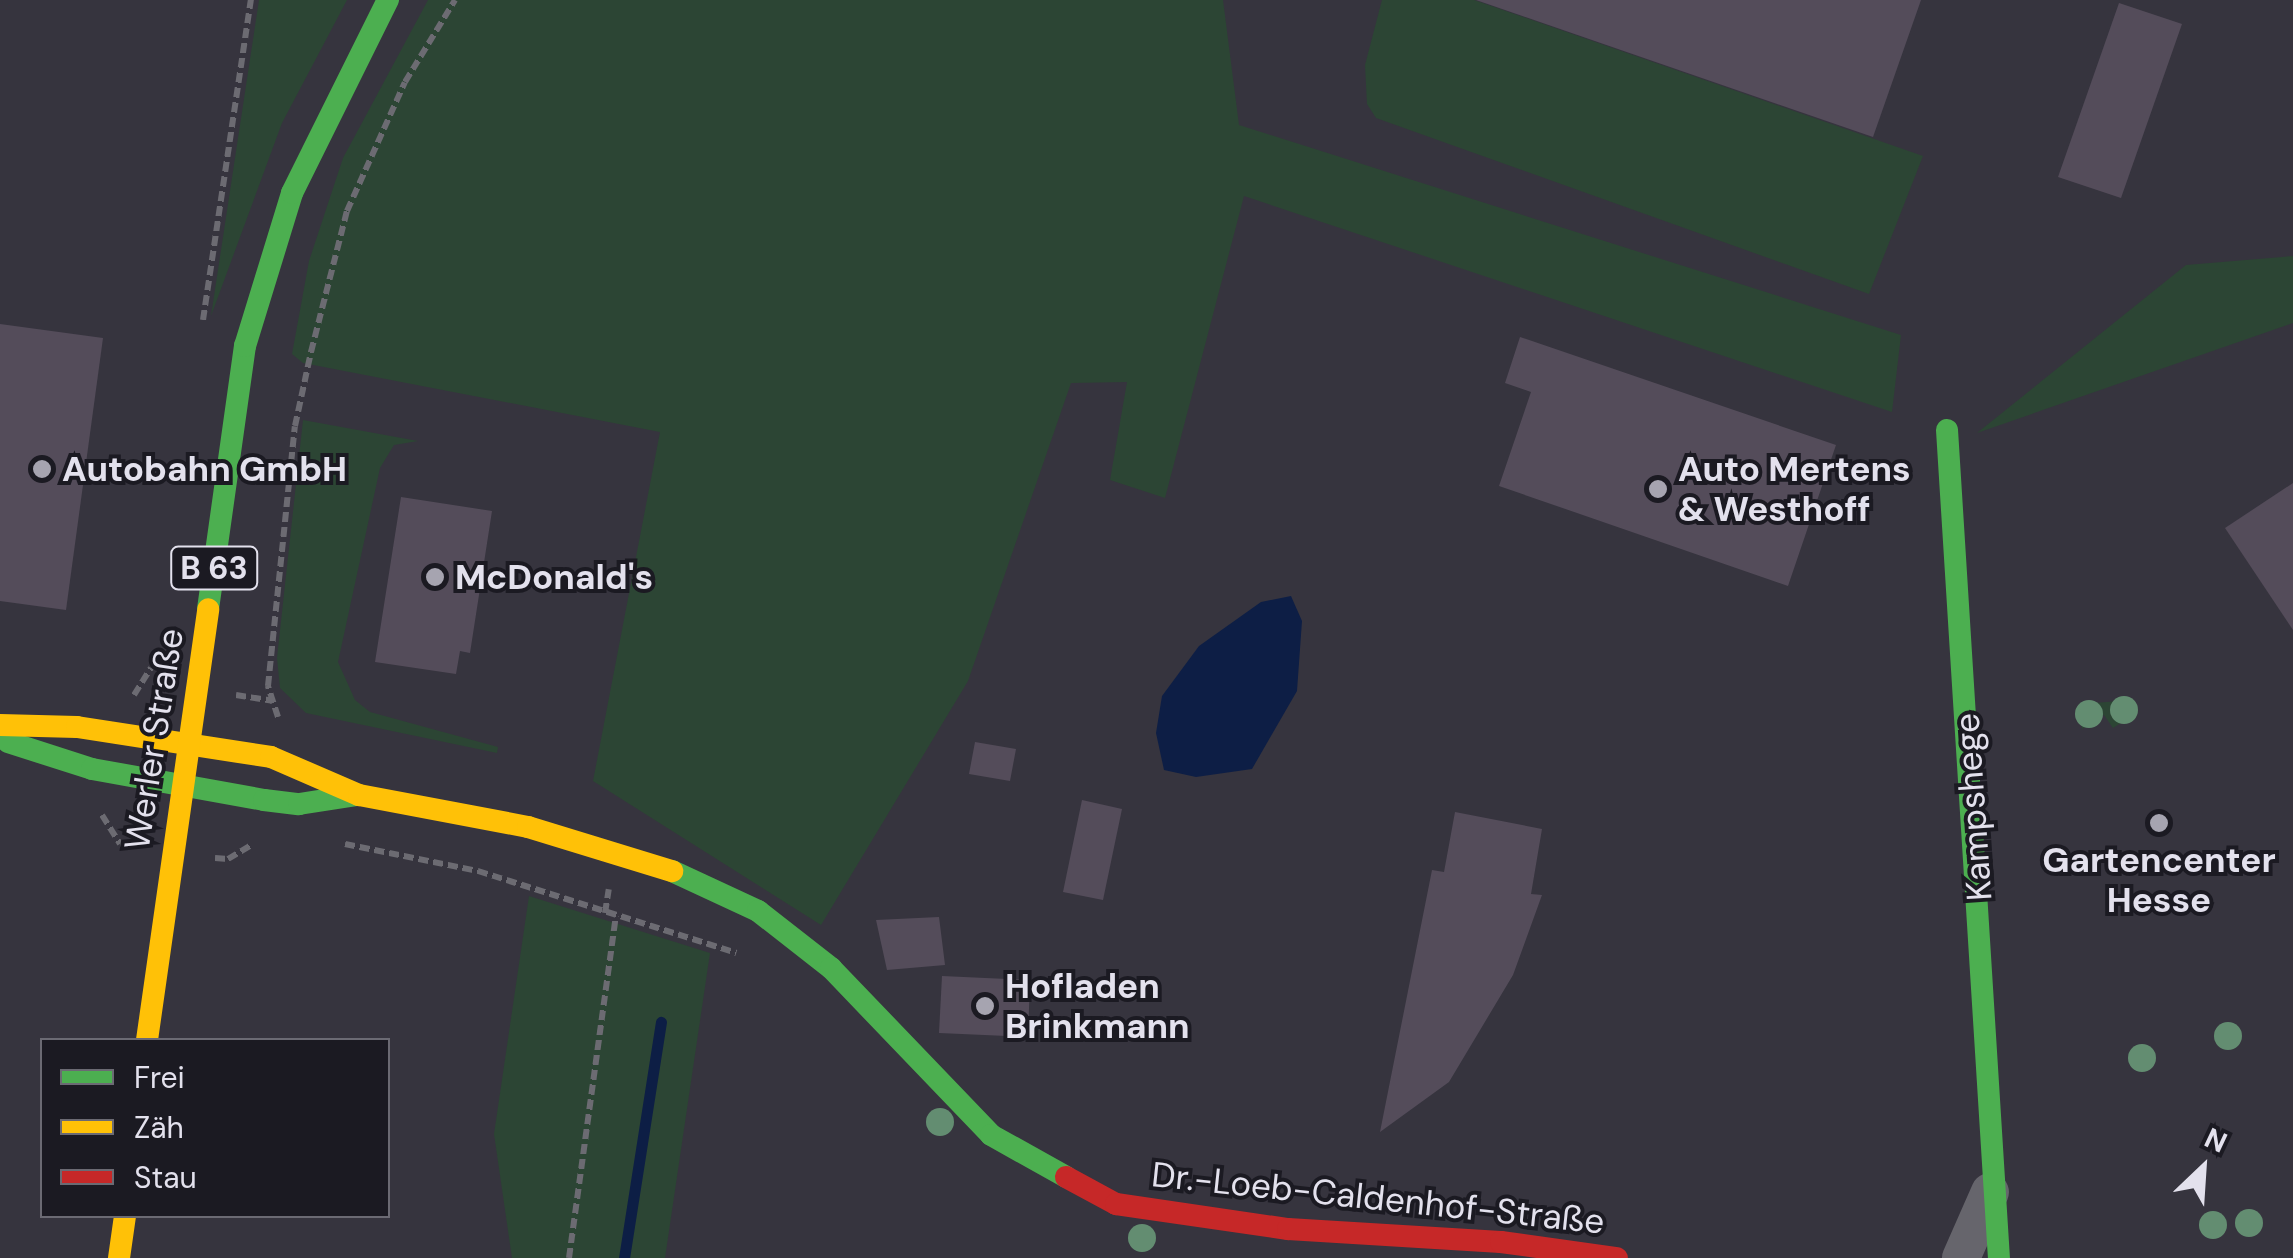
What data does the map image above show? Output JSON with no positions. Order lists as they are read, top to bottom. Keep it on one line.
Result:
{"streets":{"main road":["B 63","Werler Straße","Kampshege","Dr.-Loeb-Caldenhof-Straße"]},"crossings":[["Werler Straße","Dr.-Loeb-Caldenhof-Straße"]],"places":["Autobahn GmbH","Auto Mertens & Westhoff","McDonald's","Gartencenter Hesse","Hofladen Brinkmann"],"legend":["Frei","Zäh","Stau"],"north":"top right"}
